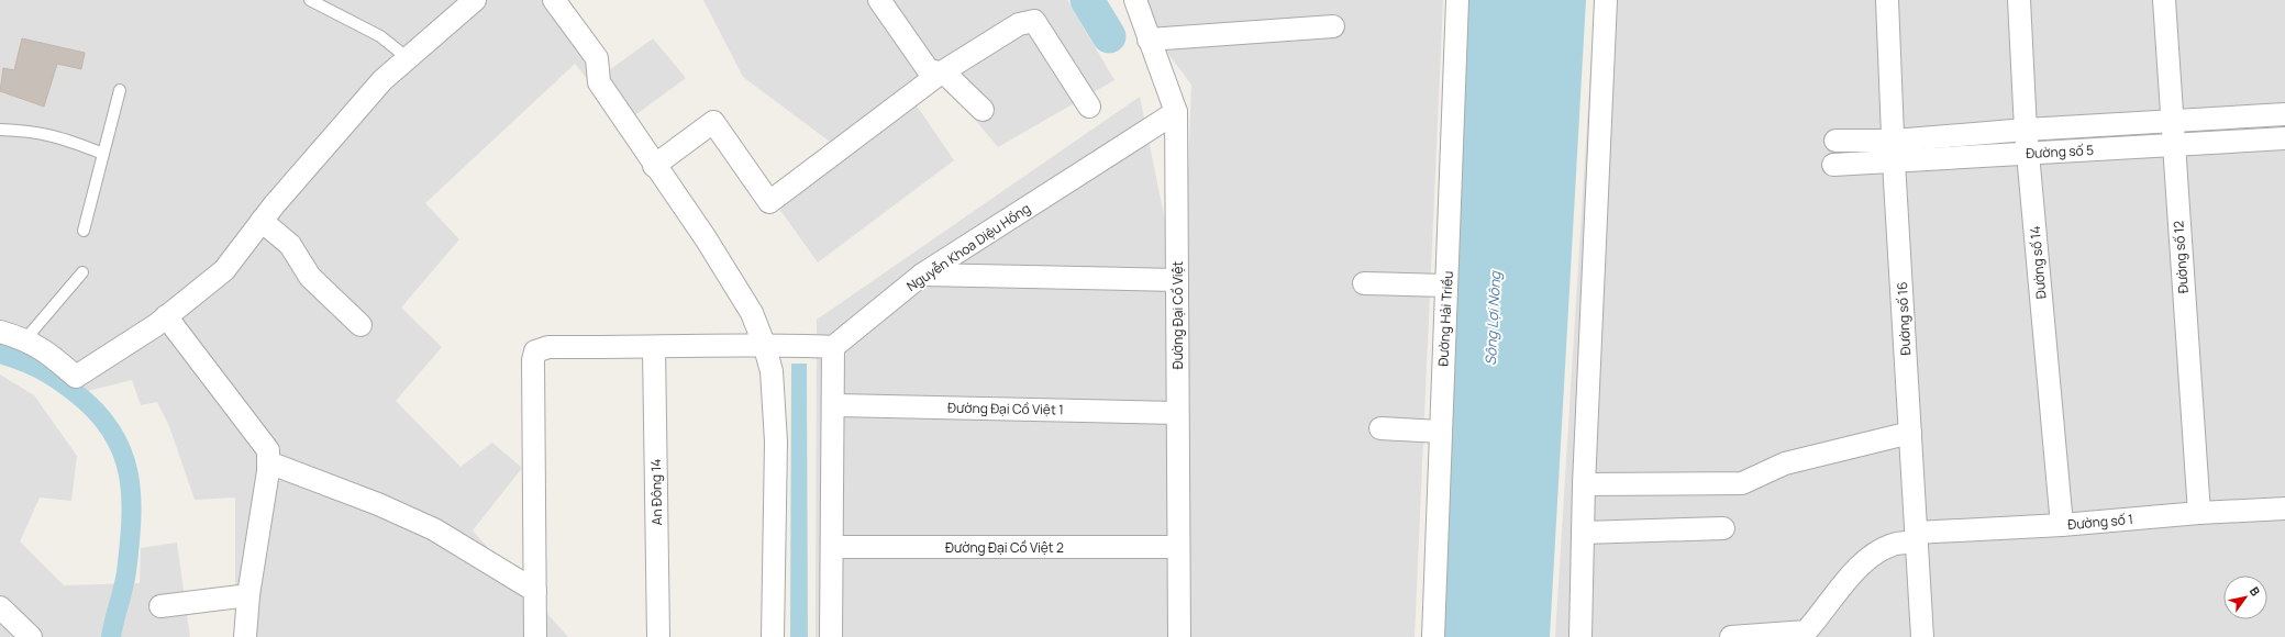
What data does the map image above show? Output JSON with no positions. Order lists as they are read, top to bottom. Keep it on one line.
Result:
{"streets":{"street":["Đường số 5","Nguyễn Khoa Diệu Hồng","Đường số 12","Đường số 14","Đường Đại Cồ Việt","Đường Hải Triều","Đường số 16","Đường Đại Cồ Việt 1","An Đông 14","Đường số 1","Đường Đại Cồ Việt 2"]},"crossings":[["Đường số 5","Đường số 12"],["Đường số 5","Đường số 14"],["Đường số 5","Đường số 16"],["Nguyễn Khoa Diệu Hồng","Đường Đại Cồ Việt"],["Đường số 12","Đường số 1"],["Đường số 14","Đường số 1"],["Đường Đại Cồ Việt","Đường Đại Cồ Việt 1"],["Đường Đại Cồ Việt","Đường Đại Cồ Việt 2"],["Đường số 16","Đường số 1"]],"water":["Sông Lợi Nông"],"north":"top right"}
